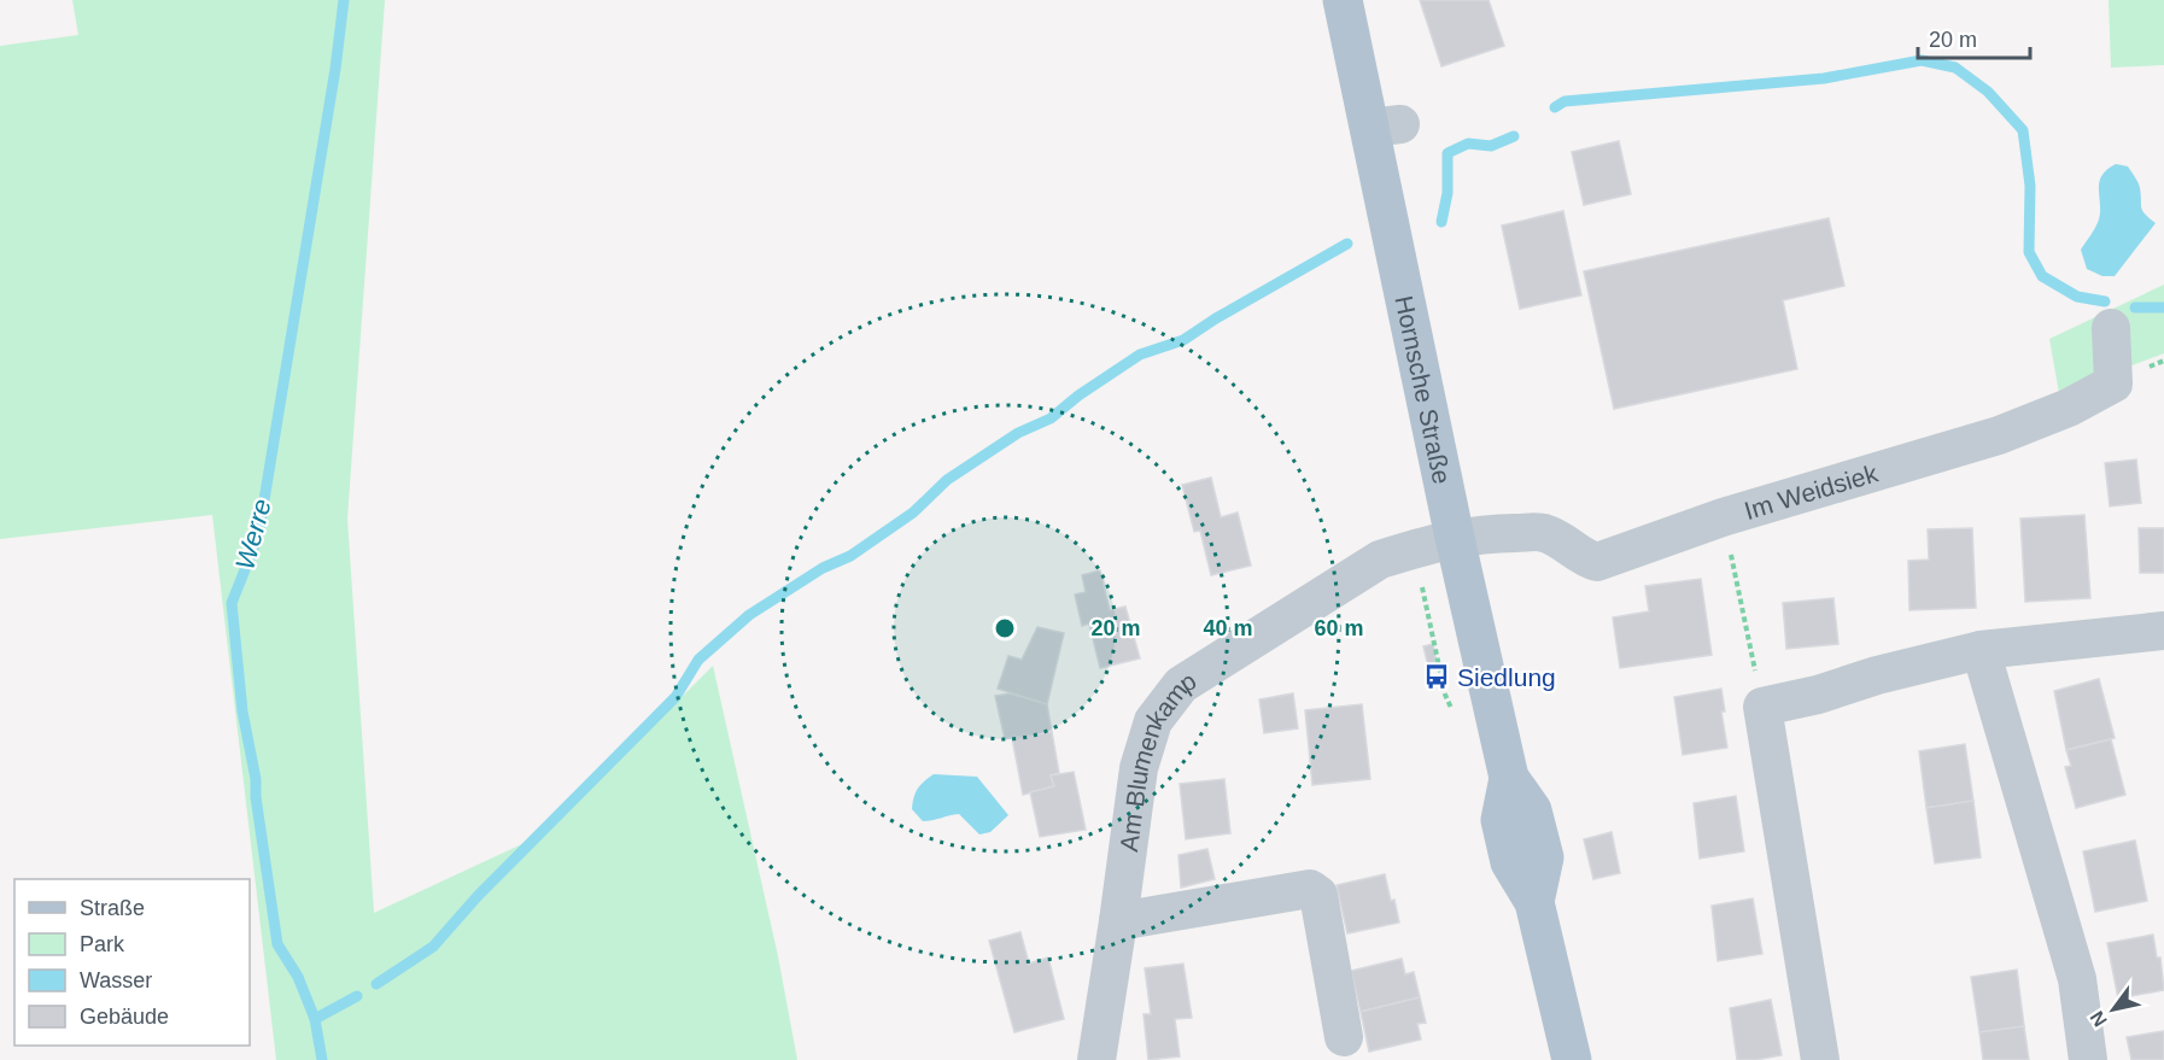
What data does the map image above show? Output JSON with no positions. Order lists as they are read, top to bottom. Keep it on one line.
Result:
{"streets":{"main road":["Hornsche Straße"],"street":["Im Weidsiek","Am Blumenkamp"]},"crossings":[["Hornsche Straße","Im Weidsiek"],["Hornsche Straße","Am Blumenkamp"],["Im Weidsiek","Am Blumenkamp"]],"water":["Werre"],"places":{"bus stop":["Siedlung"]},"legend":["Straße","Park","Wasser","Gebäude"],"scale_bar":"20 m","north":"bottom left","rings":["20 m","40 m","60 m"]}
